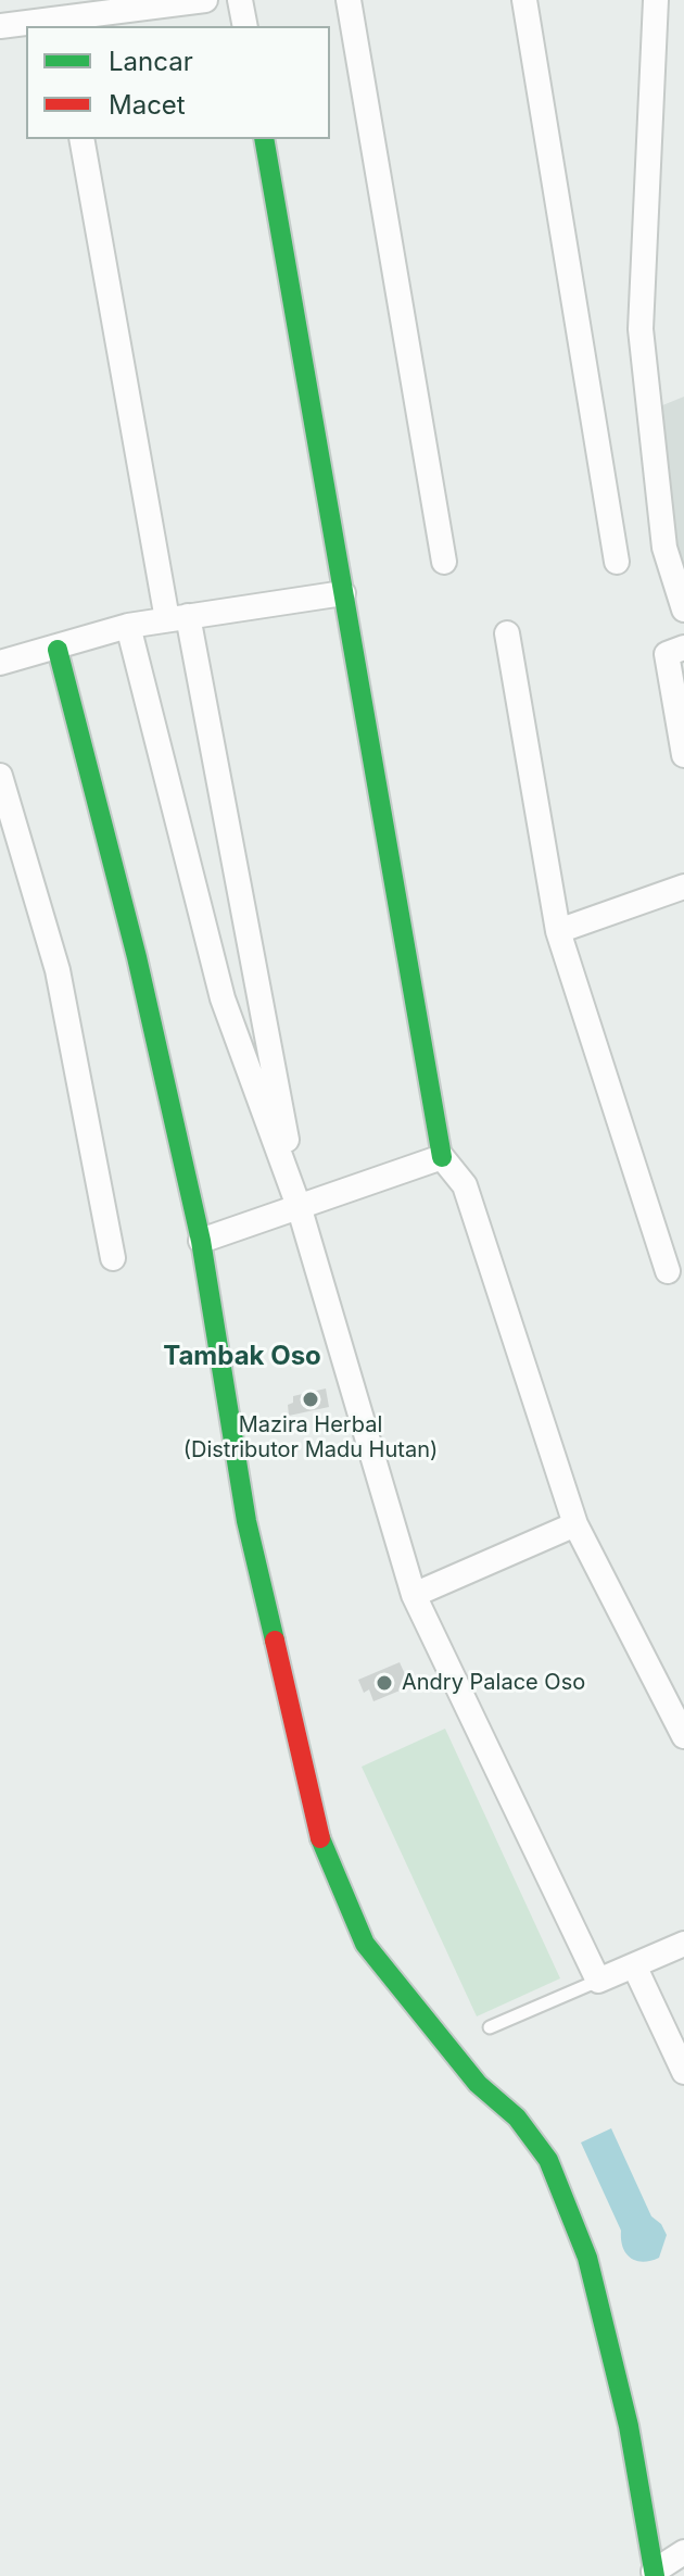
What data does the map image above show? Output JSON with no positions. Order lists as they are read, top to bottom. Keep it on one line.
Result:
{"districts":["Tambak Oso"],"places":["Mazira Herbal (Distributor Madu Hutan)","Andry Palace Oso"],"legend":["Lancar","Macet"]}
